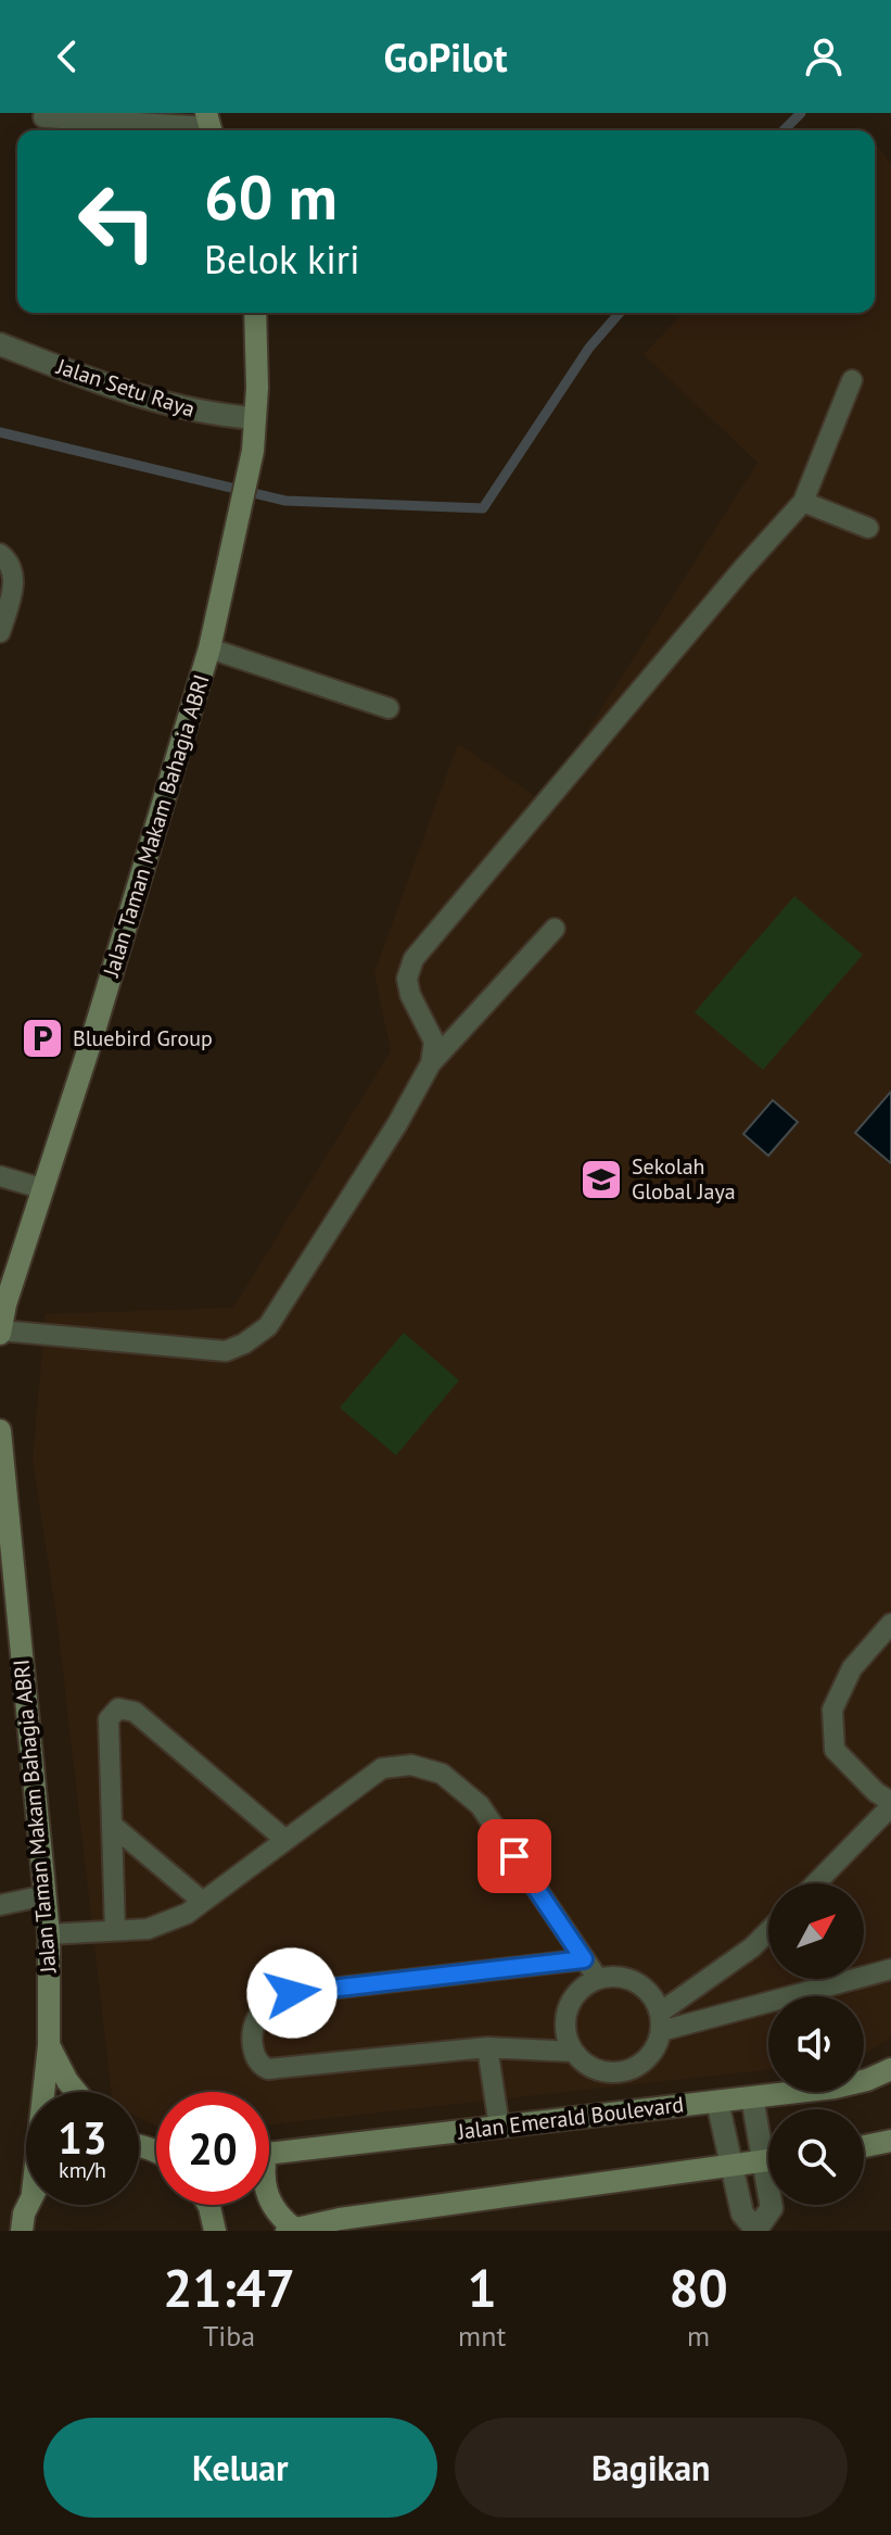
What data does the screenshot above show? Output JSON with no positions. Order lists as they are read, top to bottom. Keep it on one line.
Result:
{"streets":{"main road":["Jalan Taman Makam Bahagia ABRI","Jalan Emerald Boulevard"],"street":["Jalan Setu Raya"]},"crossings":[["Jalan Setu Raya","Jalan Taman Makam Bahagia ABRI"]],"places":{"parking":["Bluebird Group"],"school or university":["Sekolah Global Jaya"]},"north":"top right","page":{"header":"GoPilot","turn":["60 m","Belok kiri"],"speed":"13 km/h","limit":"20","eta":["21:47","Tiba","1","mnt","80","m"],"buttons":["Keluar","Bagikan"]}}
